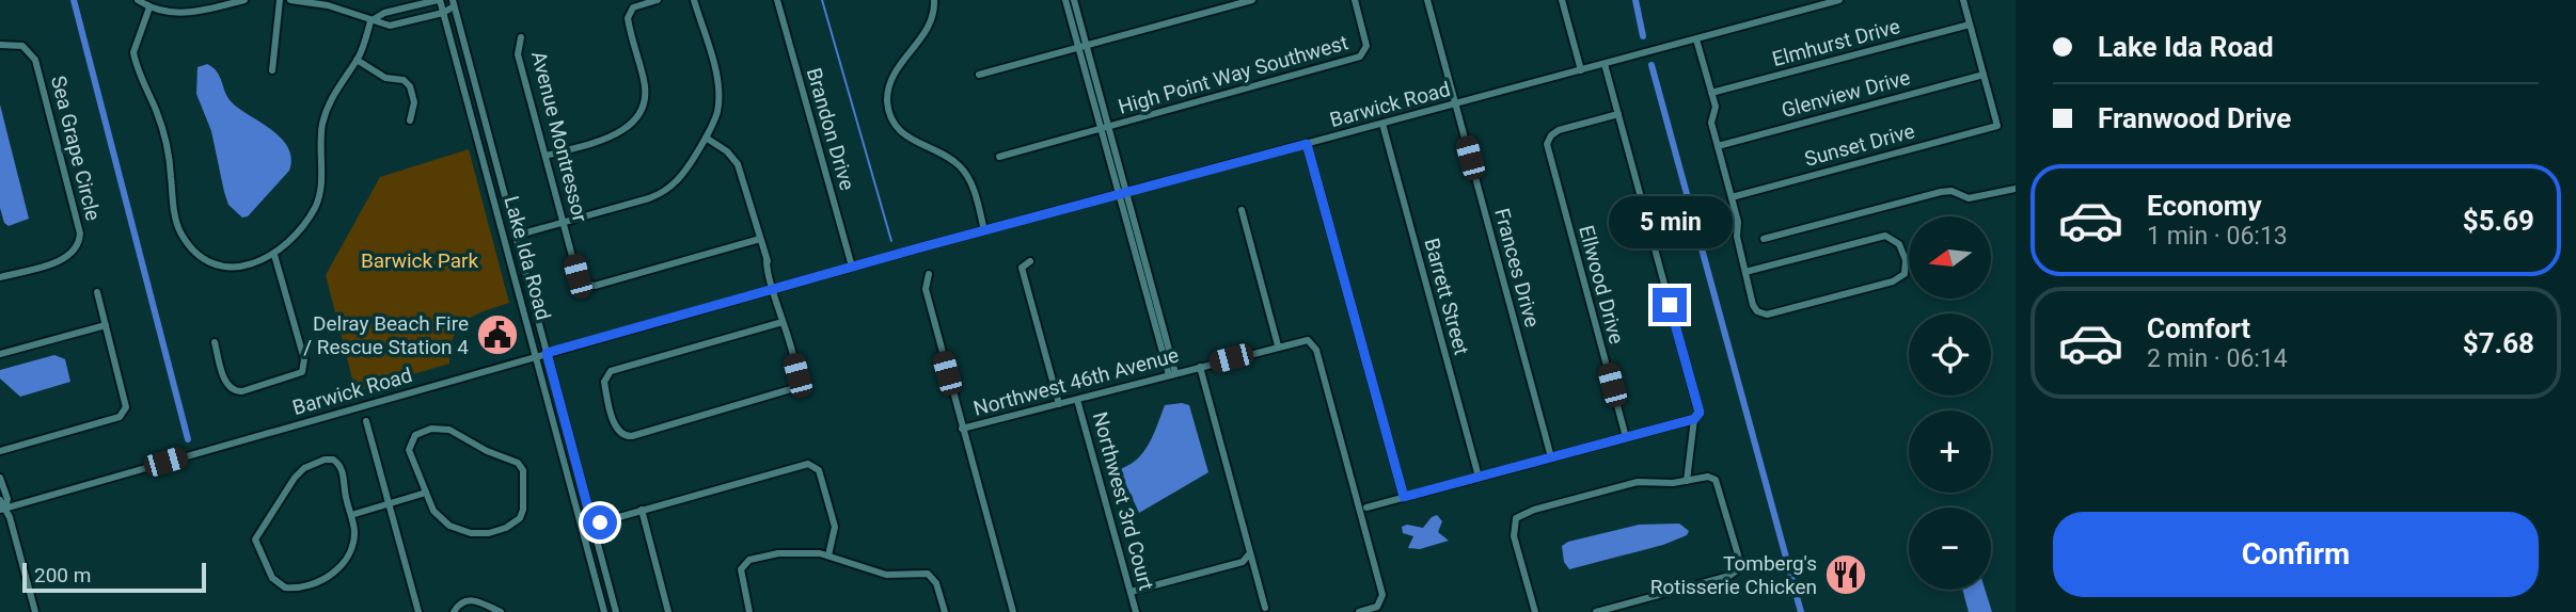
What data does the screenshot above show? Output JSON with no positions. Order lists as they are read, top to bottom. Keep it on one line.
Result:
{"streets":{"street":["Elmhurst Drive","High Point Way Southwest","Glenview Drive","Barwick Road","Brandon Drive","Avenue Montressor","Sunset Drive","Sea Grape Circle","Lake Ida Road","Frances Drive","Ellwood Drive","Barrett Street","Northwest 46th Avenue","Northwest 3rd Court"]},"crossings":[["Glenview Drive","Sunset Drive"],["Barwick Road","Brandon Drive"],["Barwick Road","Lake Ida Road"],["Barwick Road","Frances Drive"],["Barwick Road","Barrett Street"],["Northwest 46th Avenue","Northwest 3rd Court"]],"parks":["Barwick Park"],"places":{"public building":["Delray Beach Fire / Rescue Station 4"],"restaurant":["Tomberg's Rotisserie Chicken"]},"scale_bar":"200 m","north":"left","page":{"banner":["Lake Ida Road","Franwood Drive"],"list":[{"name":"Economy","note":"1 min · 06:13","value":"$5.69"},{"name":"Comfort","note":"2 min · 06:14","value":"$7.68"}],"bubble":"5 min","map_buttons":["+","−"],"buttons":"Confirm","scale":"200 m"}}
